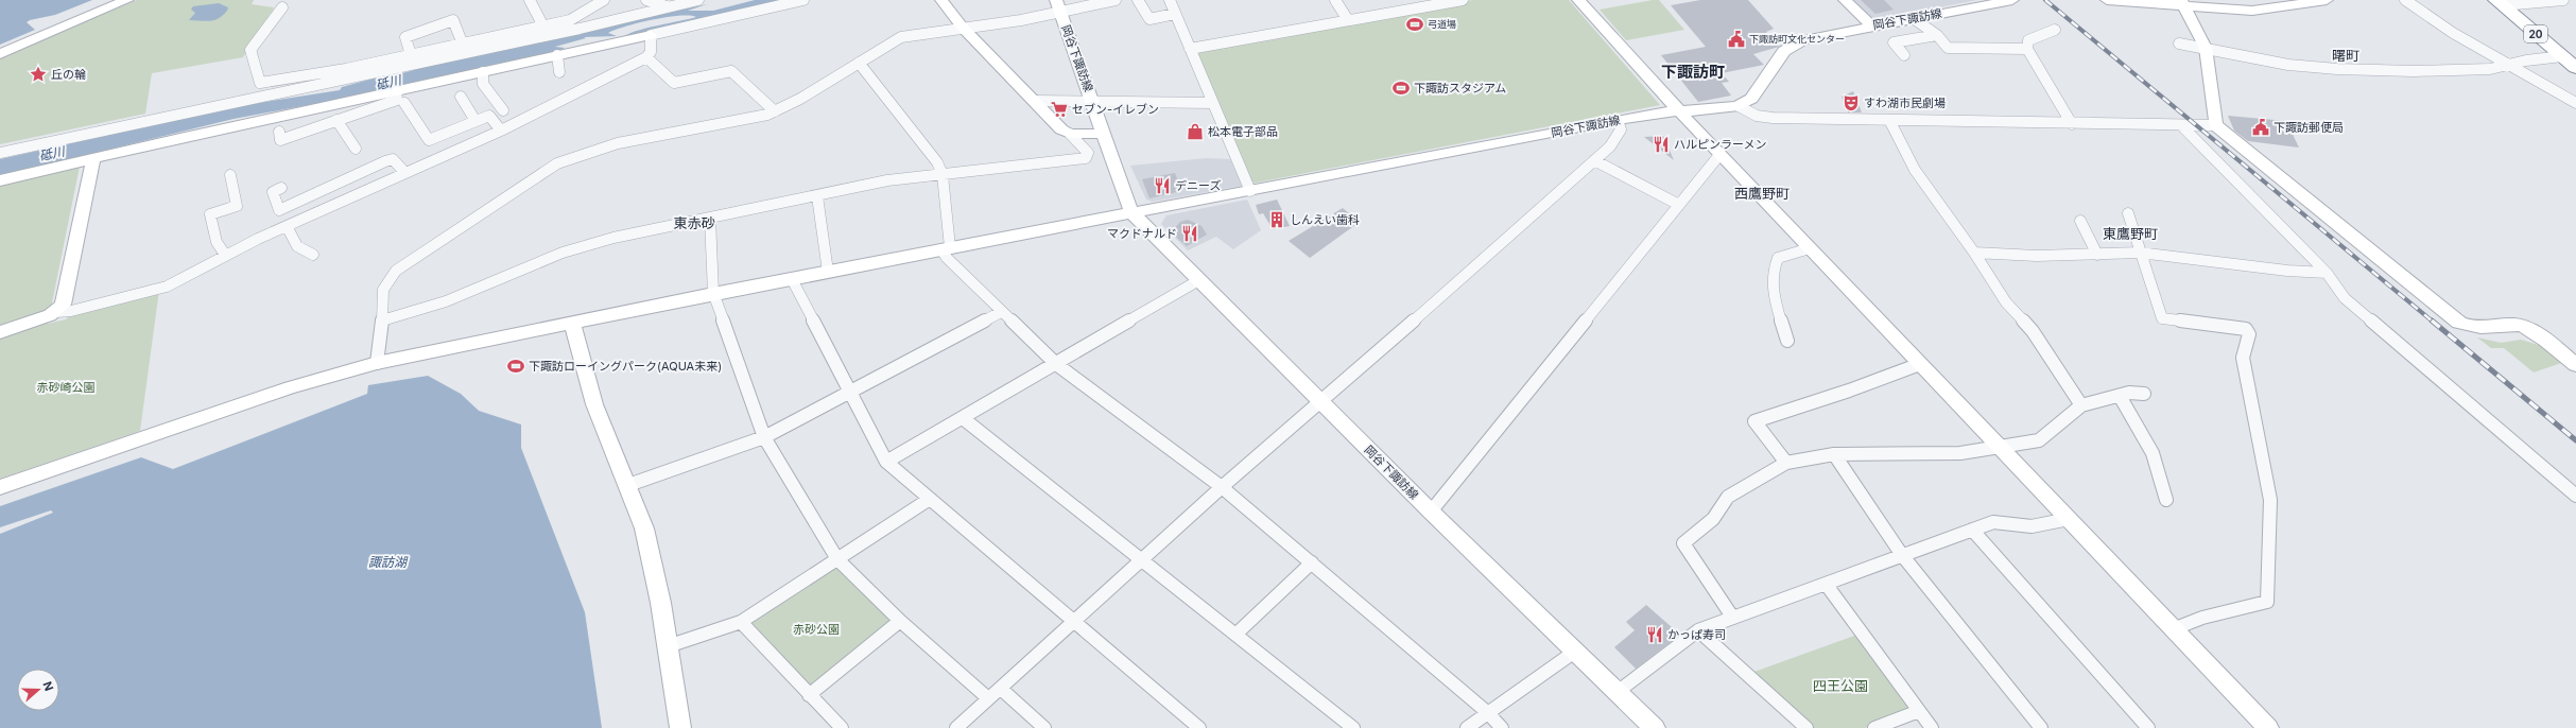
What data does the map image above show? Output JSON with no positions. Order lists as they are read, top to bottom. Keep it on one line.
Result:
{"streets":{"highway":["20"],"street":["岡谷下諏訪線"]},"districts":["曙町","下諏訪町","西鷹野町","東赤砂","東鷹野町"],"water":["砥川","諏訪湖"],"parks":["赤砂崎公園","赤砂公園","四王公園"],"places":{"sports":["弓道場","下諏訪スタジアム","下諏訪ローイングパーク(AQUA未来)"],"public building":["下諏訪町文化センター","下諏訪郵便局"],"place":["丘の輪"],"theatre":["すわ湖市民劇場"],"supermarket":["セブン-イレブン"],"shop":["松本電子部品"],"restaurant":["ハルピンラーメン","デニーズ","マクドナルド","かっぱ寿司"],"building":["しんえい歯科"]},"north":"right"}
